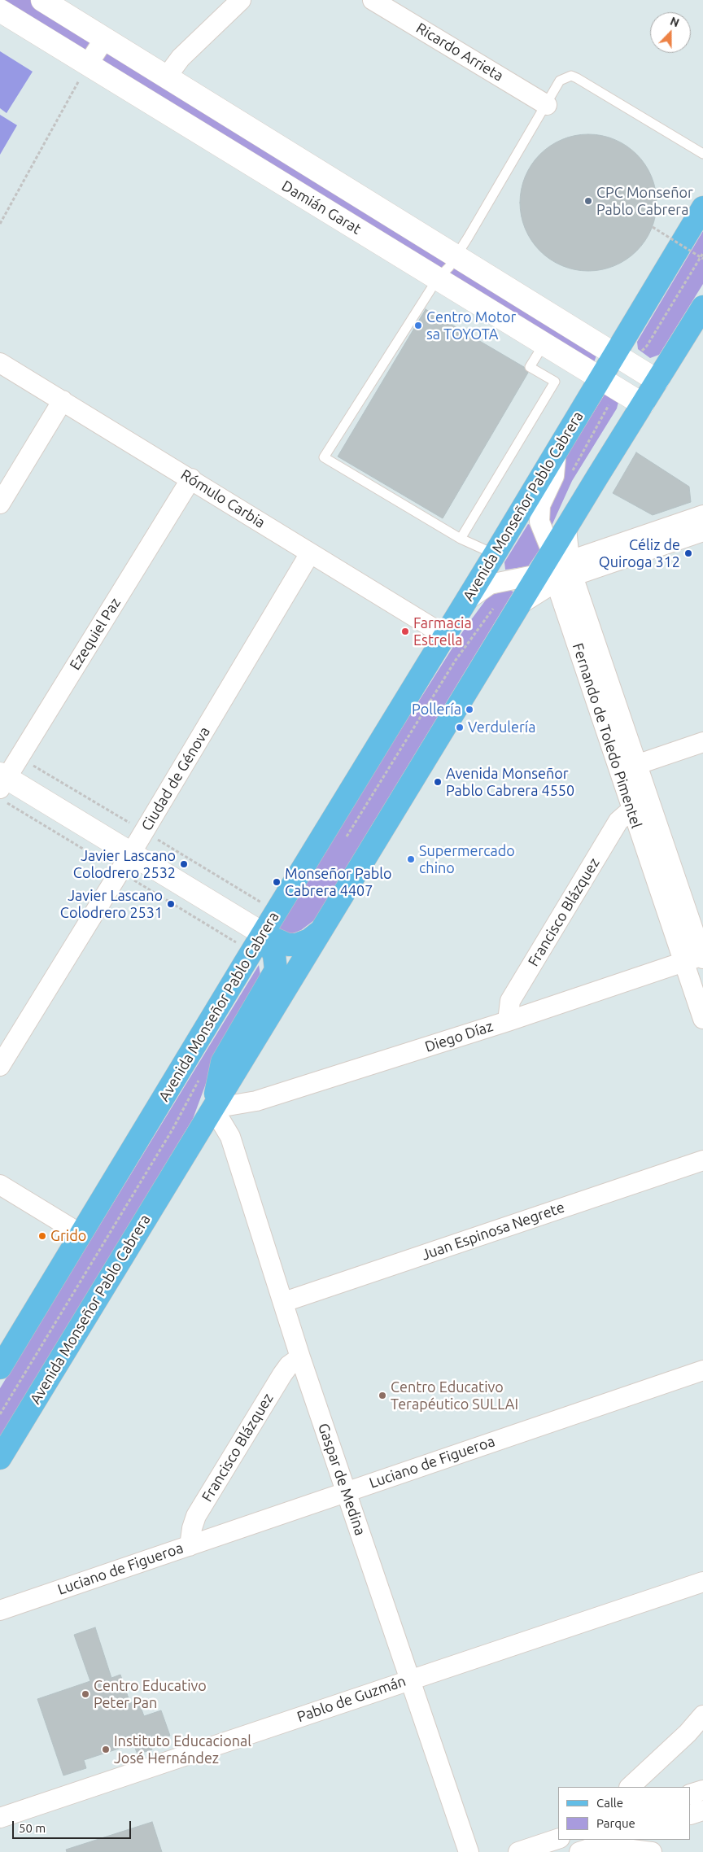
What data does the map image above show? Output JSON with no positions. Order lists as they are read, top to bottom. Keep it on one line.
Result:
{"streets":{"main road":["Damián Garat","Avenida Monseñor Pablo Cabrera"],"street":["Ricardo Arrieta","Rómulo Carbia","Ezequiel Paz","Fernando de Toledo Pimentel","Ciudad de Génova","Francisco Blázquez","Diego Díaz","Juan Espinosa Negrete","Luciano de Figueroa","Gaspar de Medina","Pablo de Guzmán"]},"crossings":[["Damián Garat","Avenida Monseñor Pablo Cabrera"],["Rómulo Carbia","Avenida Monseñor Pablo Cabrera"],["Rómulo Carbia","Ezequiel Paz"],["Rómulo Carbia","Ciudad de Génova"],["Avenida Monseñor Pablo Cabrera","Fernando de Toledo Pimentel"],["Avenida Monseñor Pablo Cabrera","Diego Díaz"],["Avenida Monseñor Pablo Cabrera","Gaspar de Medina"],["Fernando de Toledo Pimentel","Francisco Blázquez"],["Fernando de Toledo Pimentel","Diego Díaz"],["Francisco Blázquez","Diego Díaz"],["Francisco Blázquez","Luciano de Figueroa"],["Francisco Blázquez","Gaspar de Medina"],["Diego Díaz","Gaspar de Medina"],["Juan Espinosa Negrete","Gaspar de Medina"],["Luciano de Figueroa","Gaspar de Medina"],["Gaspar de Medina","Pablo de Guzmán"]],"places":["CPC Monseñor Pablo Cabrera","Centro Motor sa TOYOTA","Céliz de Quiroga 312","Farmacia Estrella","Pollería","Verdulería","Avenida Monseñor Pablo Cabrera 4550","Supermercado chino","Javier Lascano Colodrero 2532","Monseñor Pablo Cabrera 4407","Javier Lascano Colodrero 2531","Grido","Centro Educativo Terapéutico SULLAI","Centro Educativo Peter Pan","Instituto Educacional José Hernández"],"legend":["Calle","Parque"],"scale_bar":"50 m","north":"top"}
